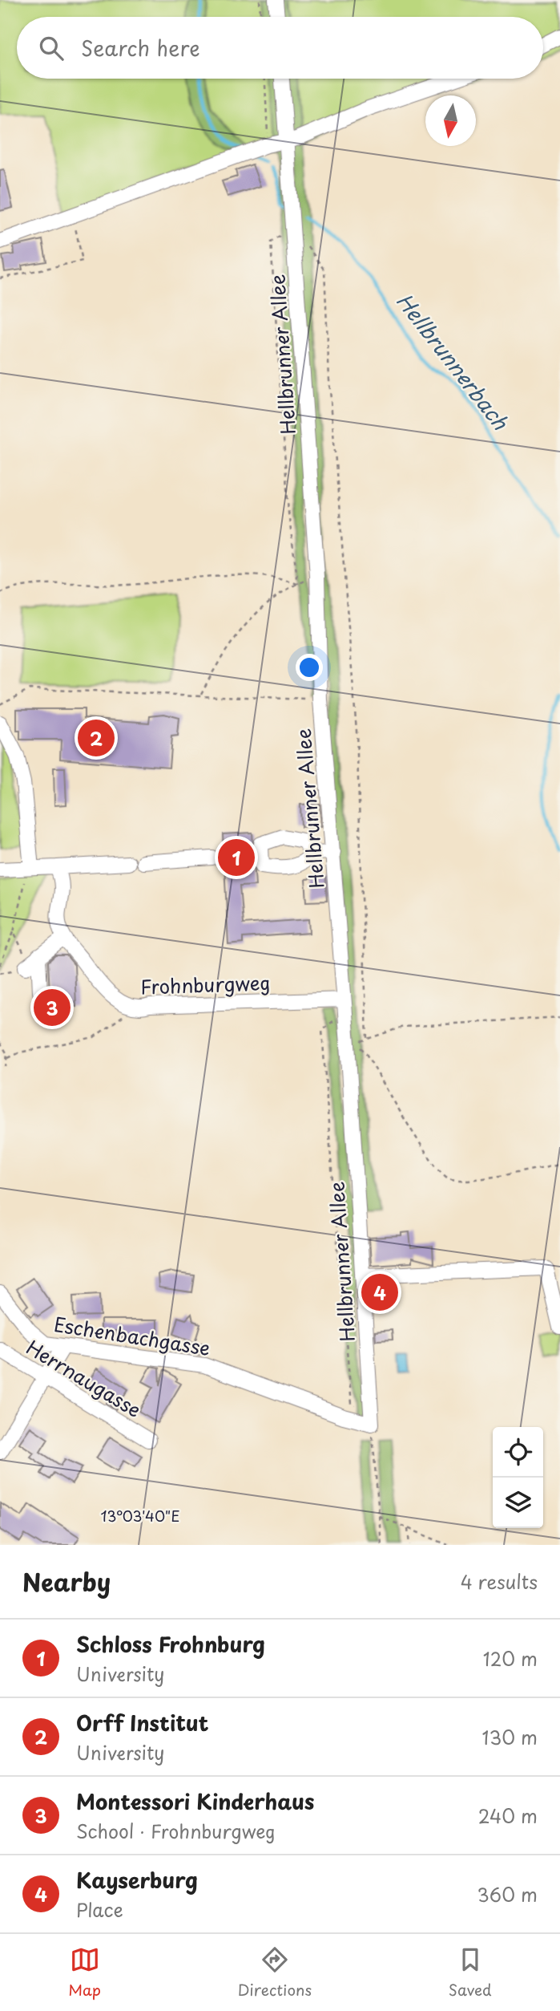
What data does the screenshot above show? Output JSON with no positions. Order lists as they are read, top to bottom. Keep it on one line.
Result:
{"streets":{"street":["Hellbrunner Allee","Frohnburgweg","Eschenbachgasse","Herrnaugasse"]},"crossings":[["Hellbrunner Allee","Frohnburgweg"],["Hellbrunner Allee","Eschenbachgasse"]],"water":["Hellbrunnerbach"],"north":"bottom","page":{"search":"Search here","pins":["2","1","3","4"],"heading":["Nearby","4 results"],"list":[{"mark":"1","name":"Schloss Frohnburg","note":"University","value":"120 m"},{"mark":"2","name":"Orff Institut","note":"University","value":"130 m"},{"mark":"3","name":"Montessori Kinderhaus","note":"School · Frohnburgweg","value":"240 m"},{"mark":"4","name":"Kayserburg","note":"Place","value":"360 m"}],"nav":["Map","Directions","Saved"]},"coordinates":["13°03'40\"E"]}
